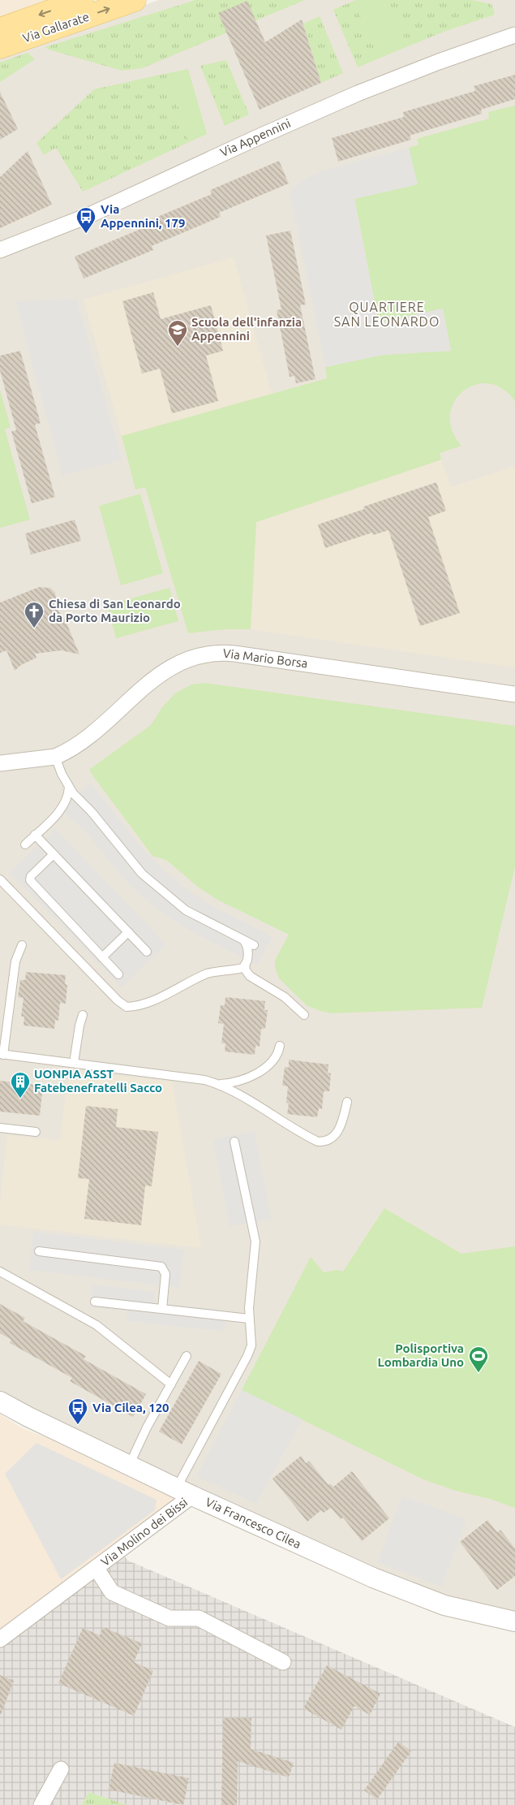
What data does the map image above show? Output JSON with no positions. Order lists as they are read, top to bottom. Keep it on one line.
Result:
{"streets":{"main road":["Via Gallarate"],"street":["Via Appennini","Via Mario Borsa","Via Francesco Cilea","Via Molino dei Bissi"]},"crossings":[["Via Francesco Cilea","Via Molino dei Bissi"]],"districts":["QUARTIERE SAN LEONARDO"],"places":{"bus stop":["Via Appennini, 179","Via Cilea, 120"],"school or university":["Scuola dell'infanzia Appennini"],"church":["Chiesa di San Leonardo da Porto Maurizio"],"building":["UONPIA ASST Fatebenefratelli Sacco"],"sports":["Polisportiva Lombardia Uno"]}}
